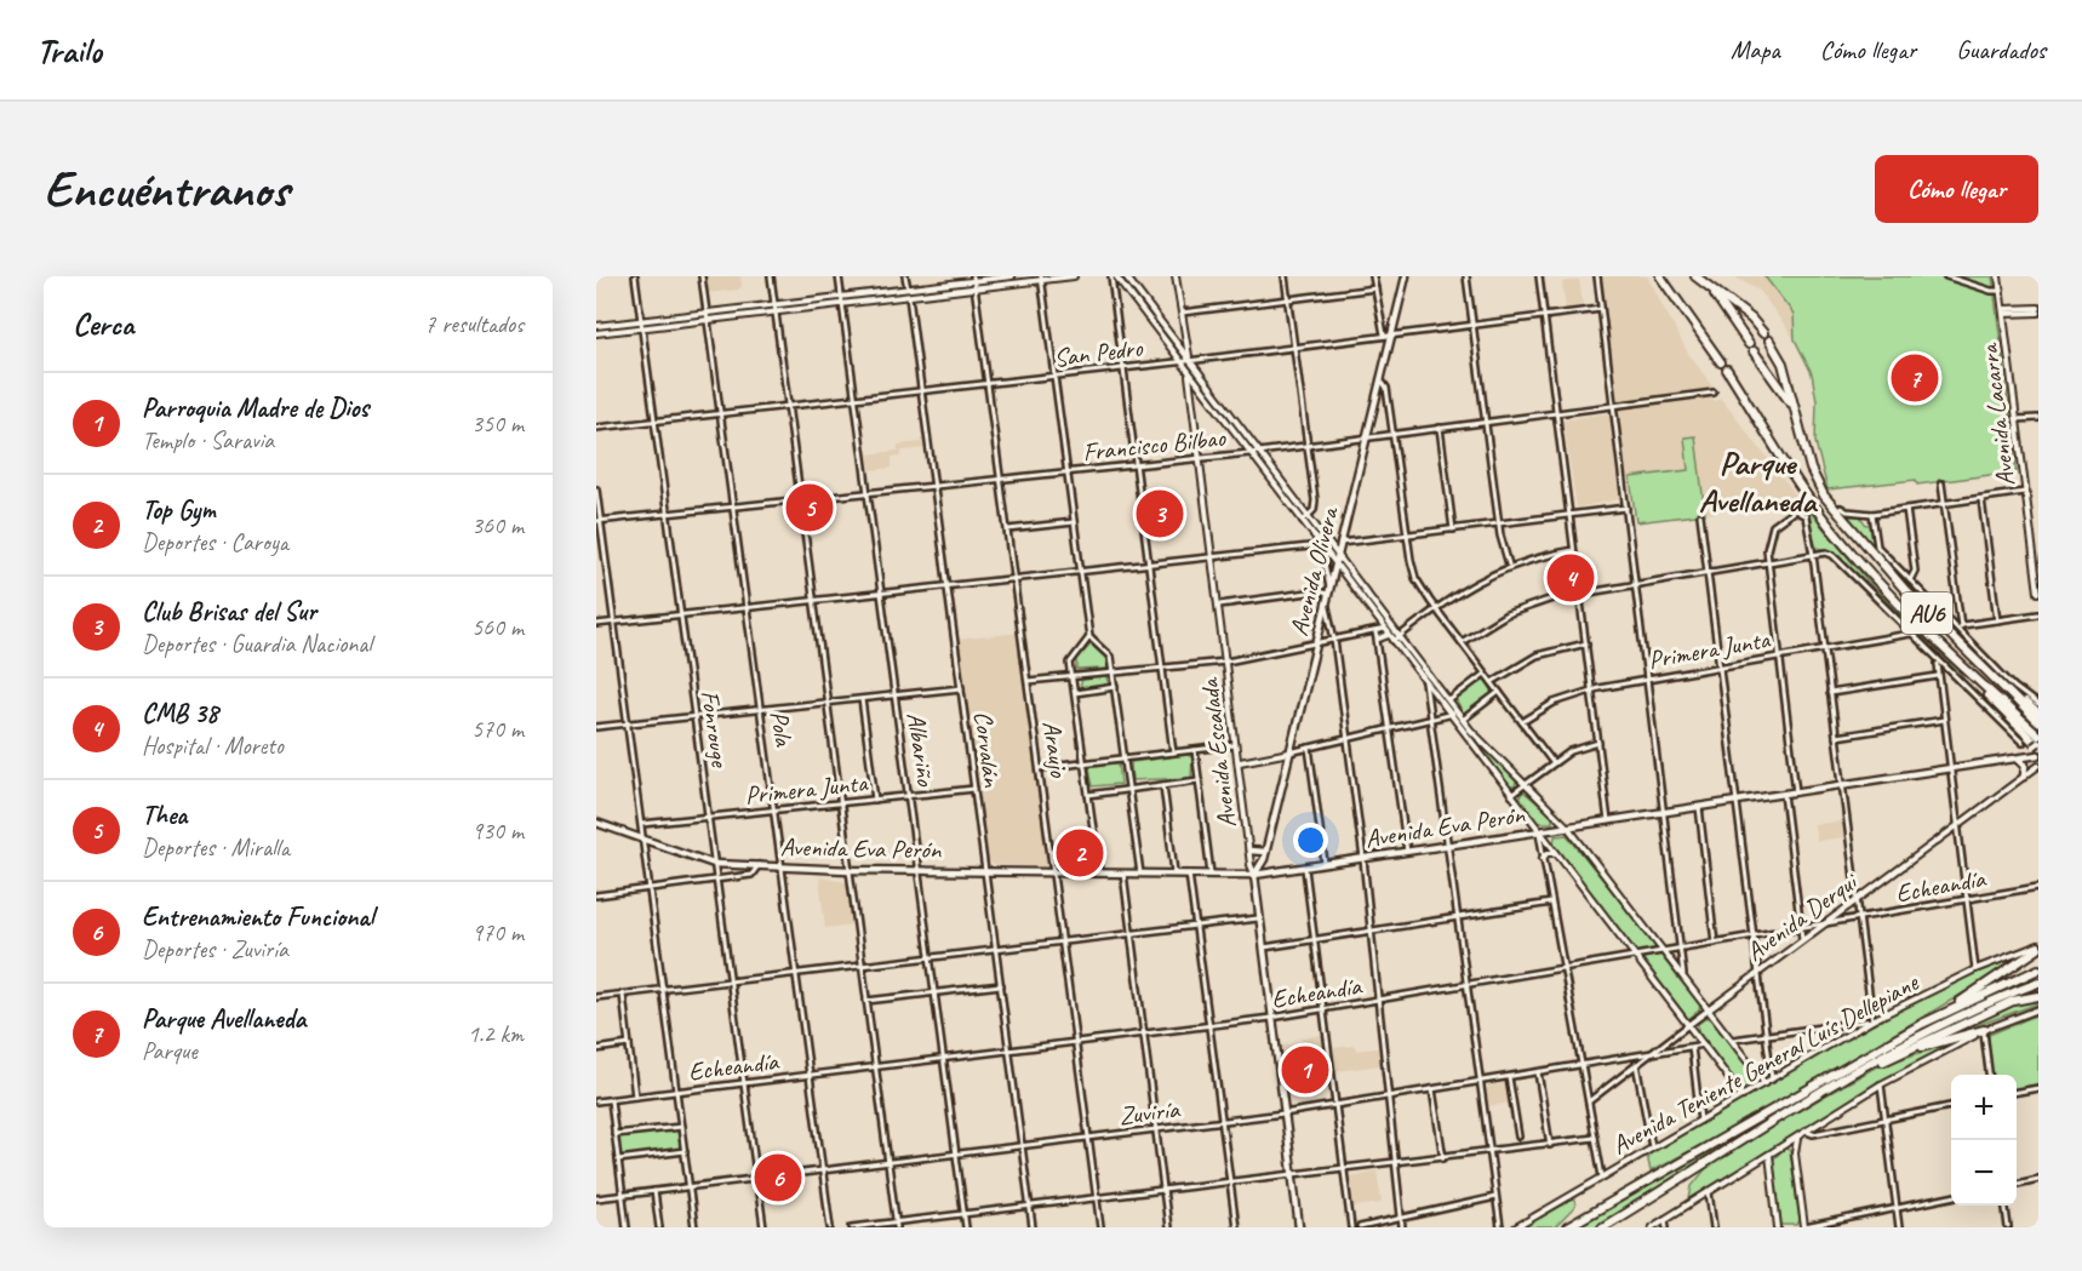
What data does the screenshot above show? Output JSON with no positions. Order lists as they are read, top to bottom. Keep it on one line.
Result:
{"streets":{"highway":["AU6"],"main road":["Avenida Olivera","Avenida Escalada","Avenida Eva Perón"],"street":["San Pedro","Avenida Lacarra","Francisco Bilbao","Primera Junta","Fonrouge","Pola","Albariño","Corvalán","Araujo","Echeandía","Avenida Derqui","Avenida Teniente General Luís Dellepiane","Zuviría"]},"crossings":[["San Pedro","Avenida Olivera"],["San Pedro","Fonrouge"],["San Pedro","Pola"],["San Pedro","Albariño"],["San Pedro","Corvalán"],["San Pedro","Araujo"],["San Pedro","Avenida Escalada"],["Francisco Bilbao","Avenida Olivera"],["Francisco Bilbao","Fonrouge"],["Francisco Bilbao","Pola"],["Francisco Bilbao","Albariño"],["Francisco Bilbao","Corvalán"],["Francisco Bilbao","Araujo"],["Francisco Bilbao","Avenida Escalada"],["Avenida Olivera","Avenida Escalada"],["Avenida Olivera","Avenida Eva Perón"],["Primera Junta","Fonrouge"],["Primera Junta","Pola"],["Primera Junta","Albariño"],["Primera Junta","Corvalán"],["Fonrouge","Avenida Eva Perón"],["Fonrouge","Echeandía"],["Fonrouge","Zuviría"],["Pola","Avenida Eva Perón"],["Pola","Echeandía"],["Pola","Zuviría"],["Albariño","Avenida Eva Perón"],["Albariño","Echeandía"],["Albariño","Zuviría"],["Corvalán","Avenida Eva Perón"],["Corvalán","Echeandía"],["Corvalán","Zuviría"],["Araujo","Avenida Eva Perón"],["Araujo","Echeandía"],["Araujo","Zuviría"],["Avenida Escalada","Avenida Eva Perón"],["Avenida Escalada","Echeandía"],["Avenida Escalada","Zuviría"],["Echeandía","Avenida Derqui"],["Avenida Derqui","Zuviría"]],"districts":["Parque Avellaneda"],"page":{"header":"Trailo","nav":["Mapa","Cómo llegar","Guardados"],"buttons":"Cómo llegar","title":"Encuéntranos","heading":["Cerca","7 resultados"],"pins":["7","5","3","4","2","1","6"],"list":[{"mark":"1","name":"Parroquia Madre de Dios","note":"Templo · Saravia","value":"350 m"},{"mark":"2","name":"Top Gym","note":"Deportes · Caroya","value":"360 m"},{"mark":"3","name":"Club Brisas del Sur","note":"Deportes · Guardia Nacional","value":"560 m"},{"mark":"4","name":"CMB 38","note":"Hospital · Moreto","value":"570 m"},{"mark":"5","name":"Thea","note":"Deportes · Miralla","value":"930 m"},{"mark":"6","name":"Entrenamiento Funcional","note":"Deportes · Zuviría","value":"970 m"},{"mark":"7","name":"Parque Avellaneda","note":"Parque","value":"1.2 km"}],"map_buttons":["+","−"]}}
